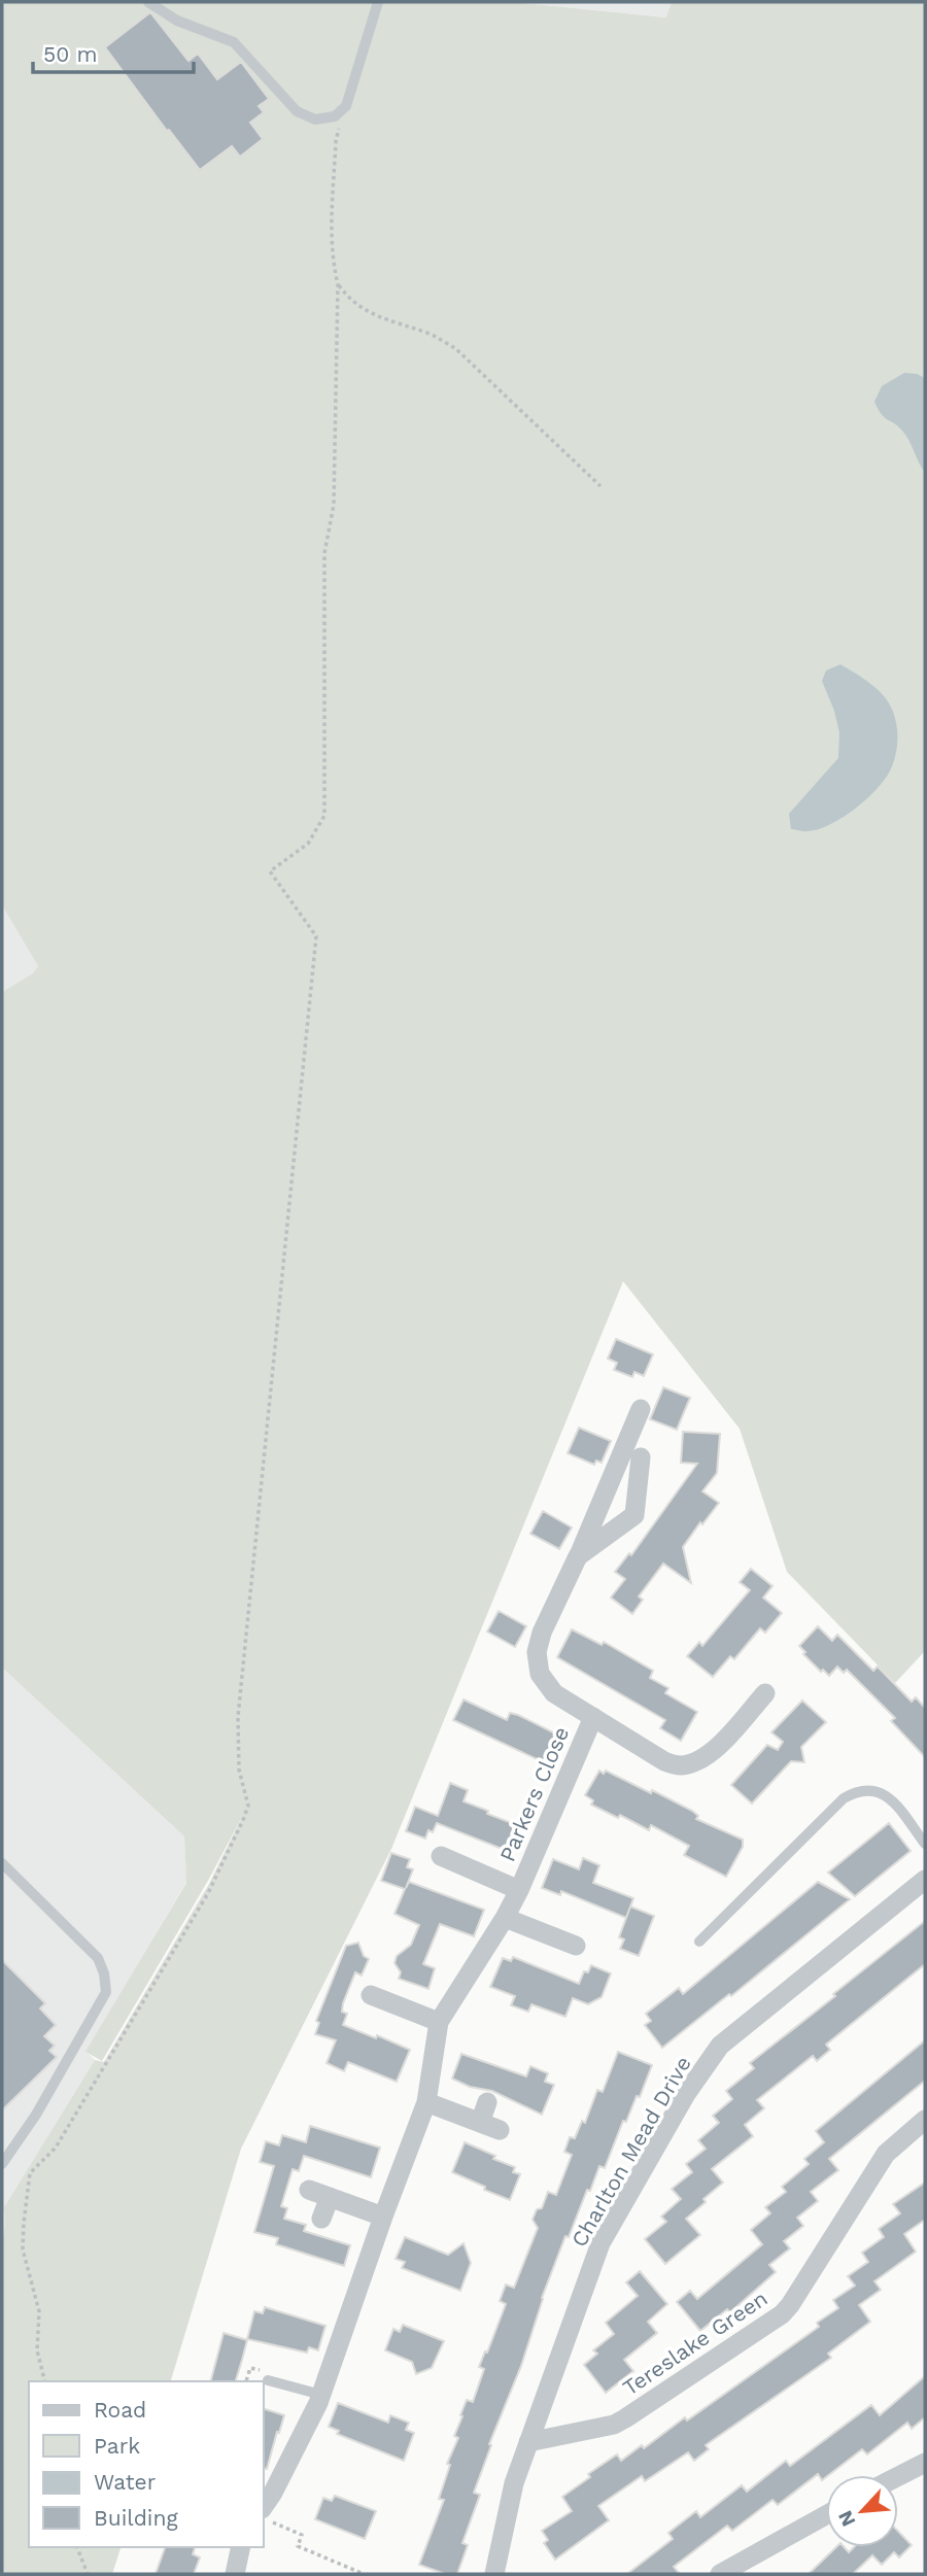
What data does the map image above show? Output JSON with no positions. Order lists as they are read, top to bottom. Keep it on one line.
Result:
{"streets":{"street":["Parkers Close","Charlton Mead Drive","Tereslake Green"]},"crossings":[["Charlton Mead Drive","Tereslake Green"]],"legend":["Road","Park","Water","Building"],"scale_bar":"50 m","north":"bottom left"}
